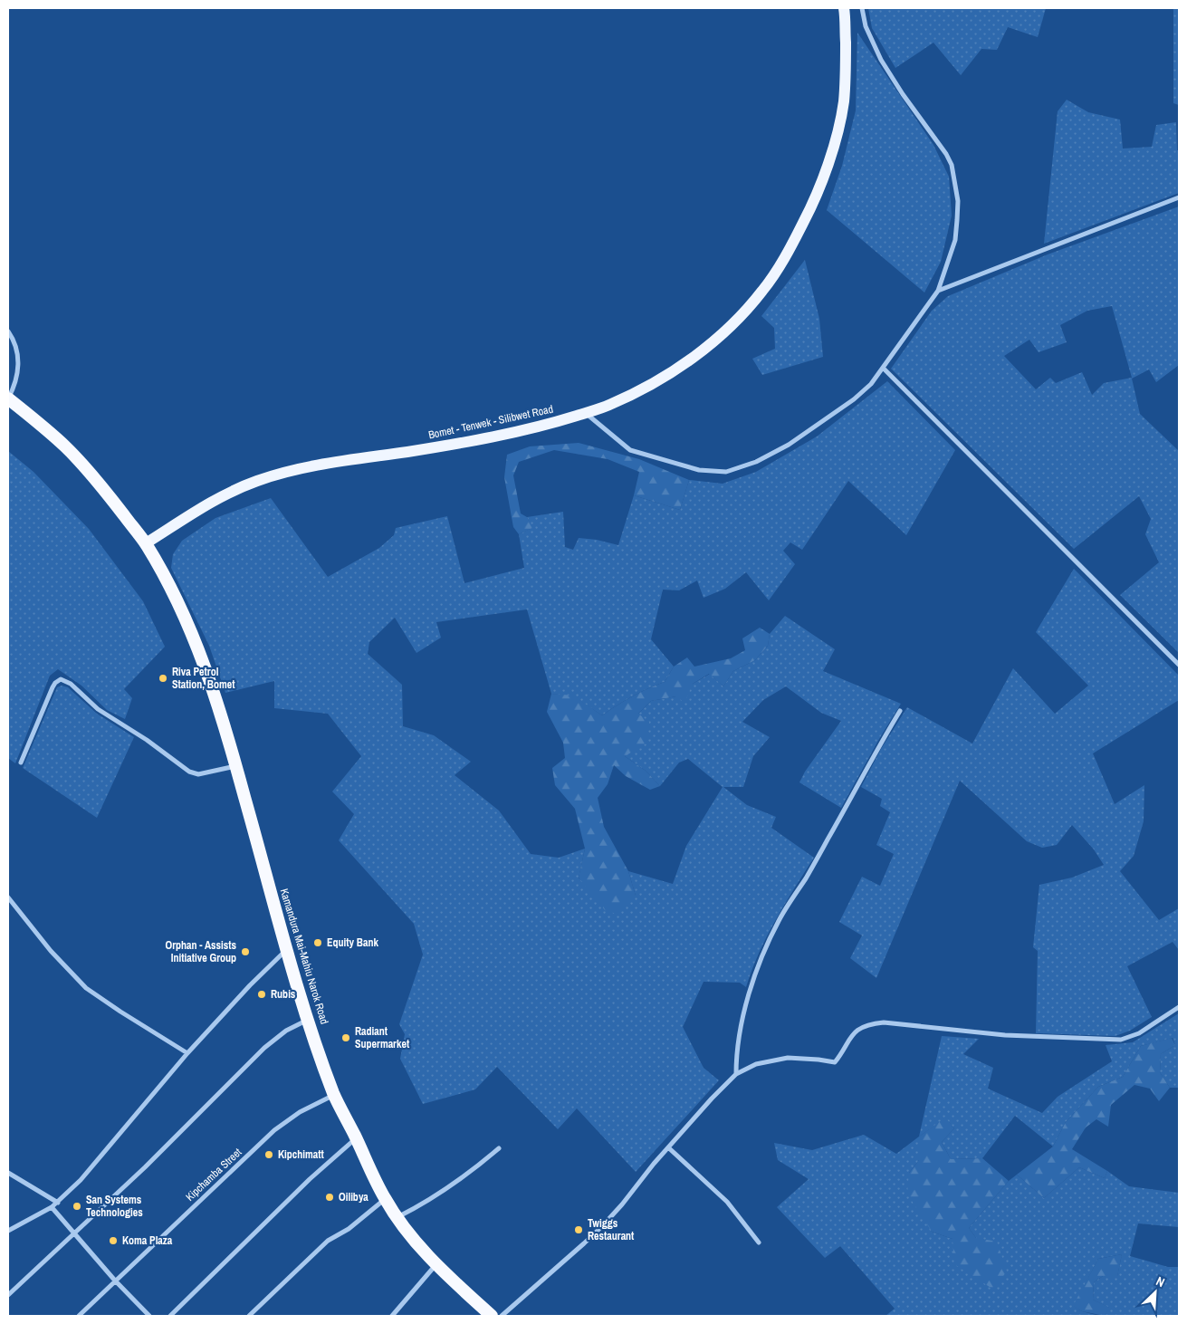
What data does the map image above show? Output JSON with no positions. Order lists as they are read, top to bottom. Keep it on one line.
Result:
{"streets":{"highway":["Kamandura Mai-Mahiu Narok Road"],"main road":["Bomet - Tenwek - Silibwet Road"],"street":["Kipchamba Street"]},"crossings":[["Bomet - Tenwek - Silibwet Road","Kamandura Mai-Mahiu Narok Road"],["Kamandura Mai-Mahiu Narok Road","Kipchamba Street"]],"places":["Riva Petrol Station, Bomet","Equity Bank","Orphan - Assists Initiative Group","Rubis","Radiant Supermarket","Kipchimatt","Oilibya","San Systems Technologies","Twiggs Restaurant","Koma Plaza"],"north":"top right"}
